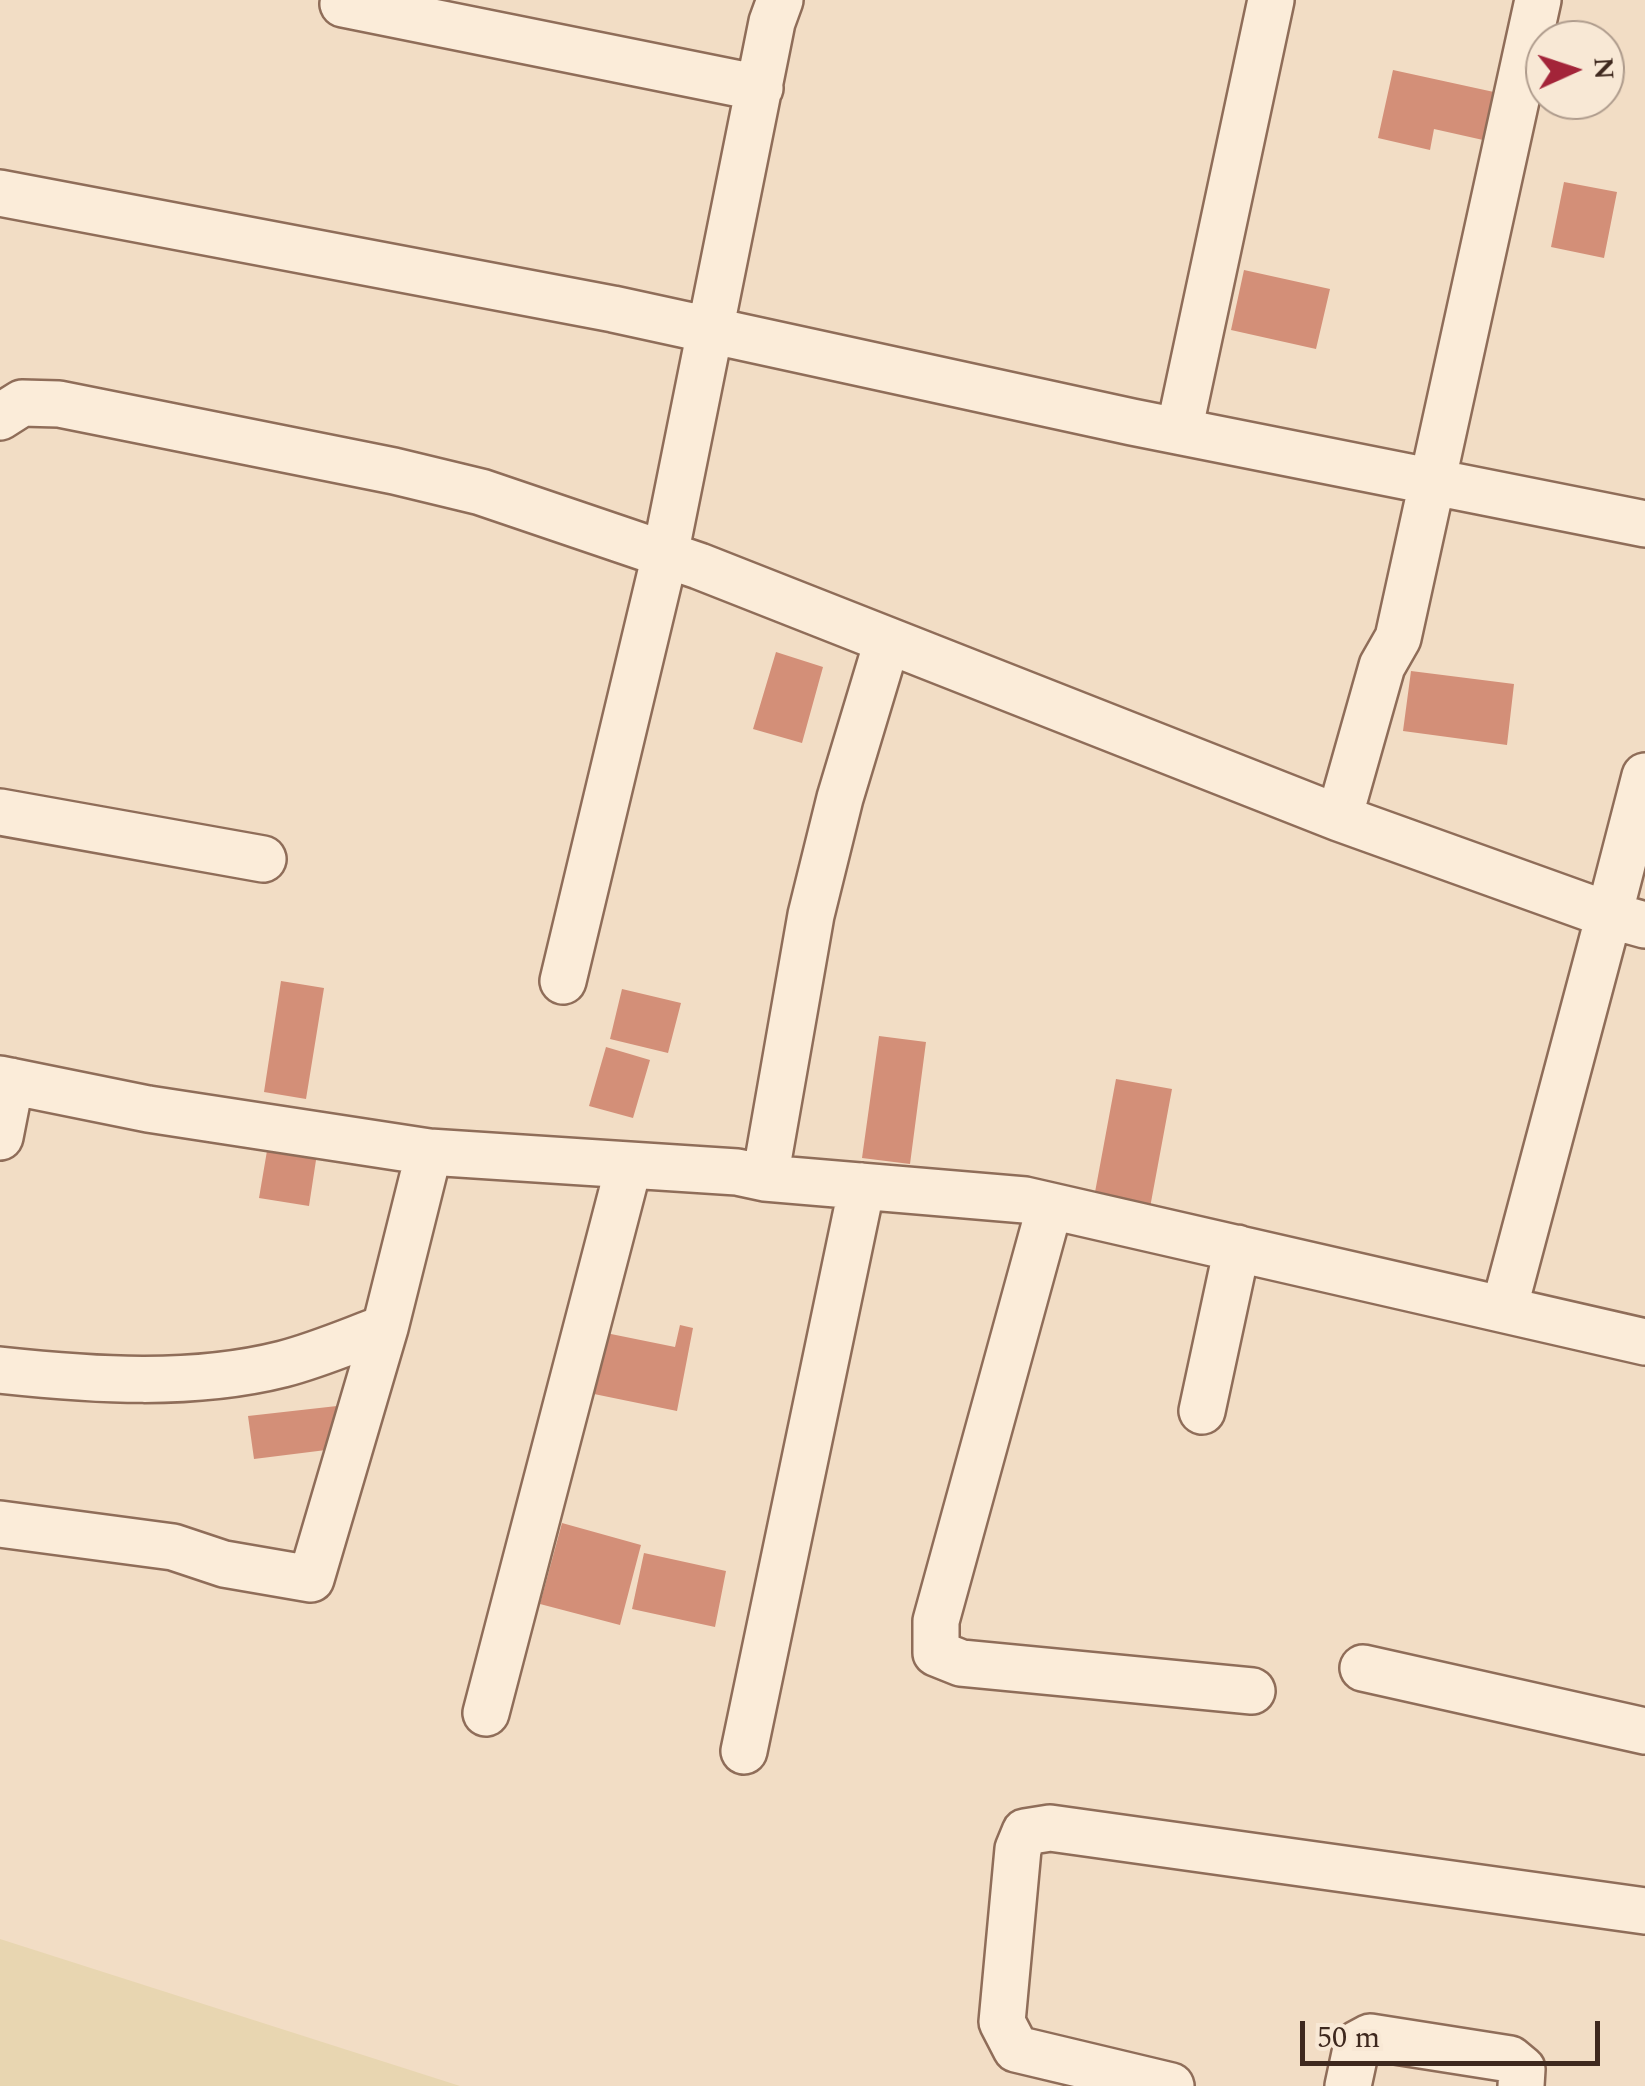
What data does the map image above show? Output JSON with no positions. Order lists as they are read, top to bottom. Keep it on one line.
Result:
{"scale_bar":"50 m","north":"right"}
